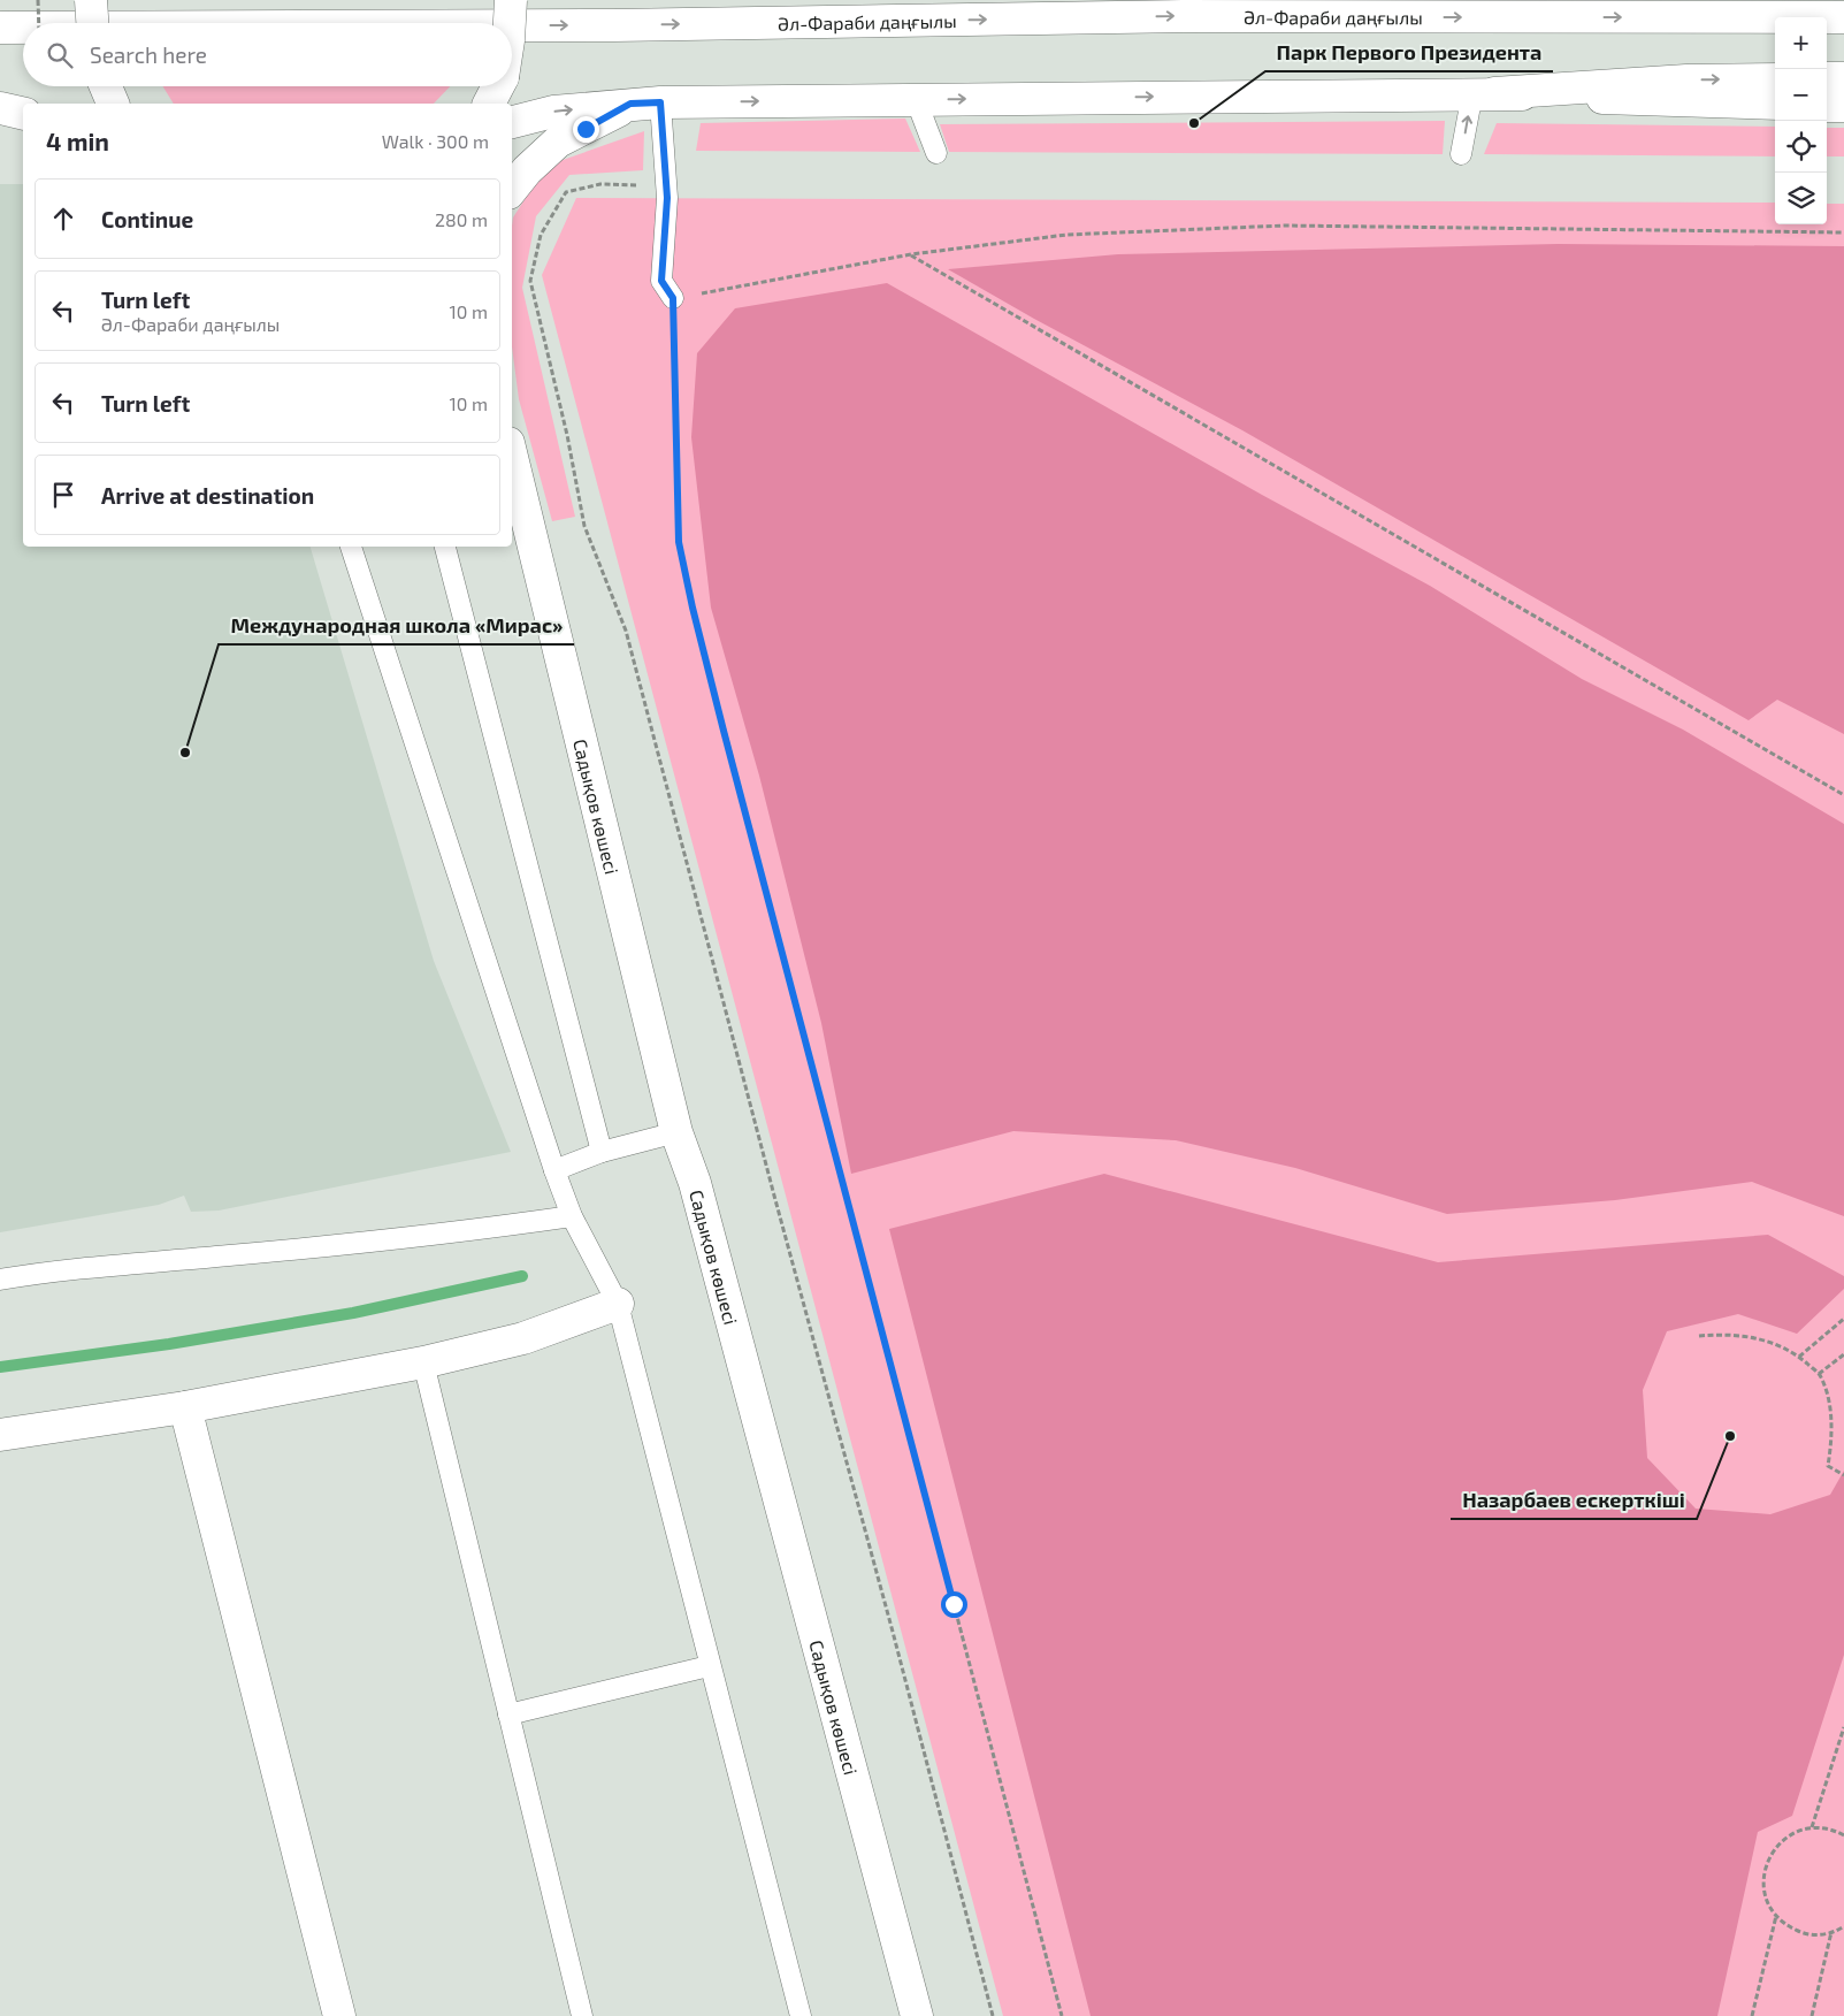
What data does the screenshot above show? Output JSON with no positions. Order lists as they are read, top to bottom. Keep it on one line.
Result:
{"streets":{"street":["Әл-Фараби даңғылы","Садықов көшесі"]},"places":["Парк Первого Президента","Международная школа «Мирас»","Назарбаев ескерткіші"],"page":{"map_buttons":["+","−"],"search":"Search here","heading":["4 min","Walk · 300 m"],"list":[["Continue","280 m"],["Turn left","Әл-Фараби даңғылы","10 m"],["Turn left","10 m"],"Arrive at destination"]}}
